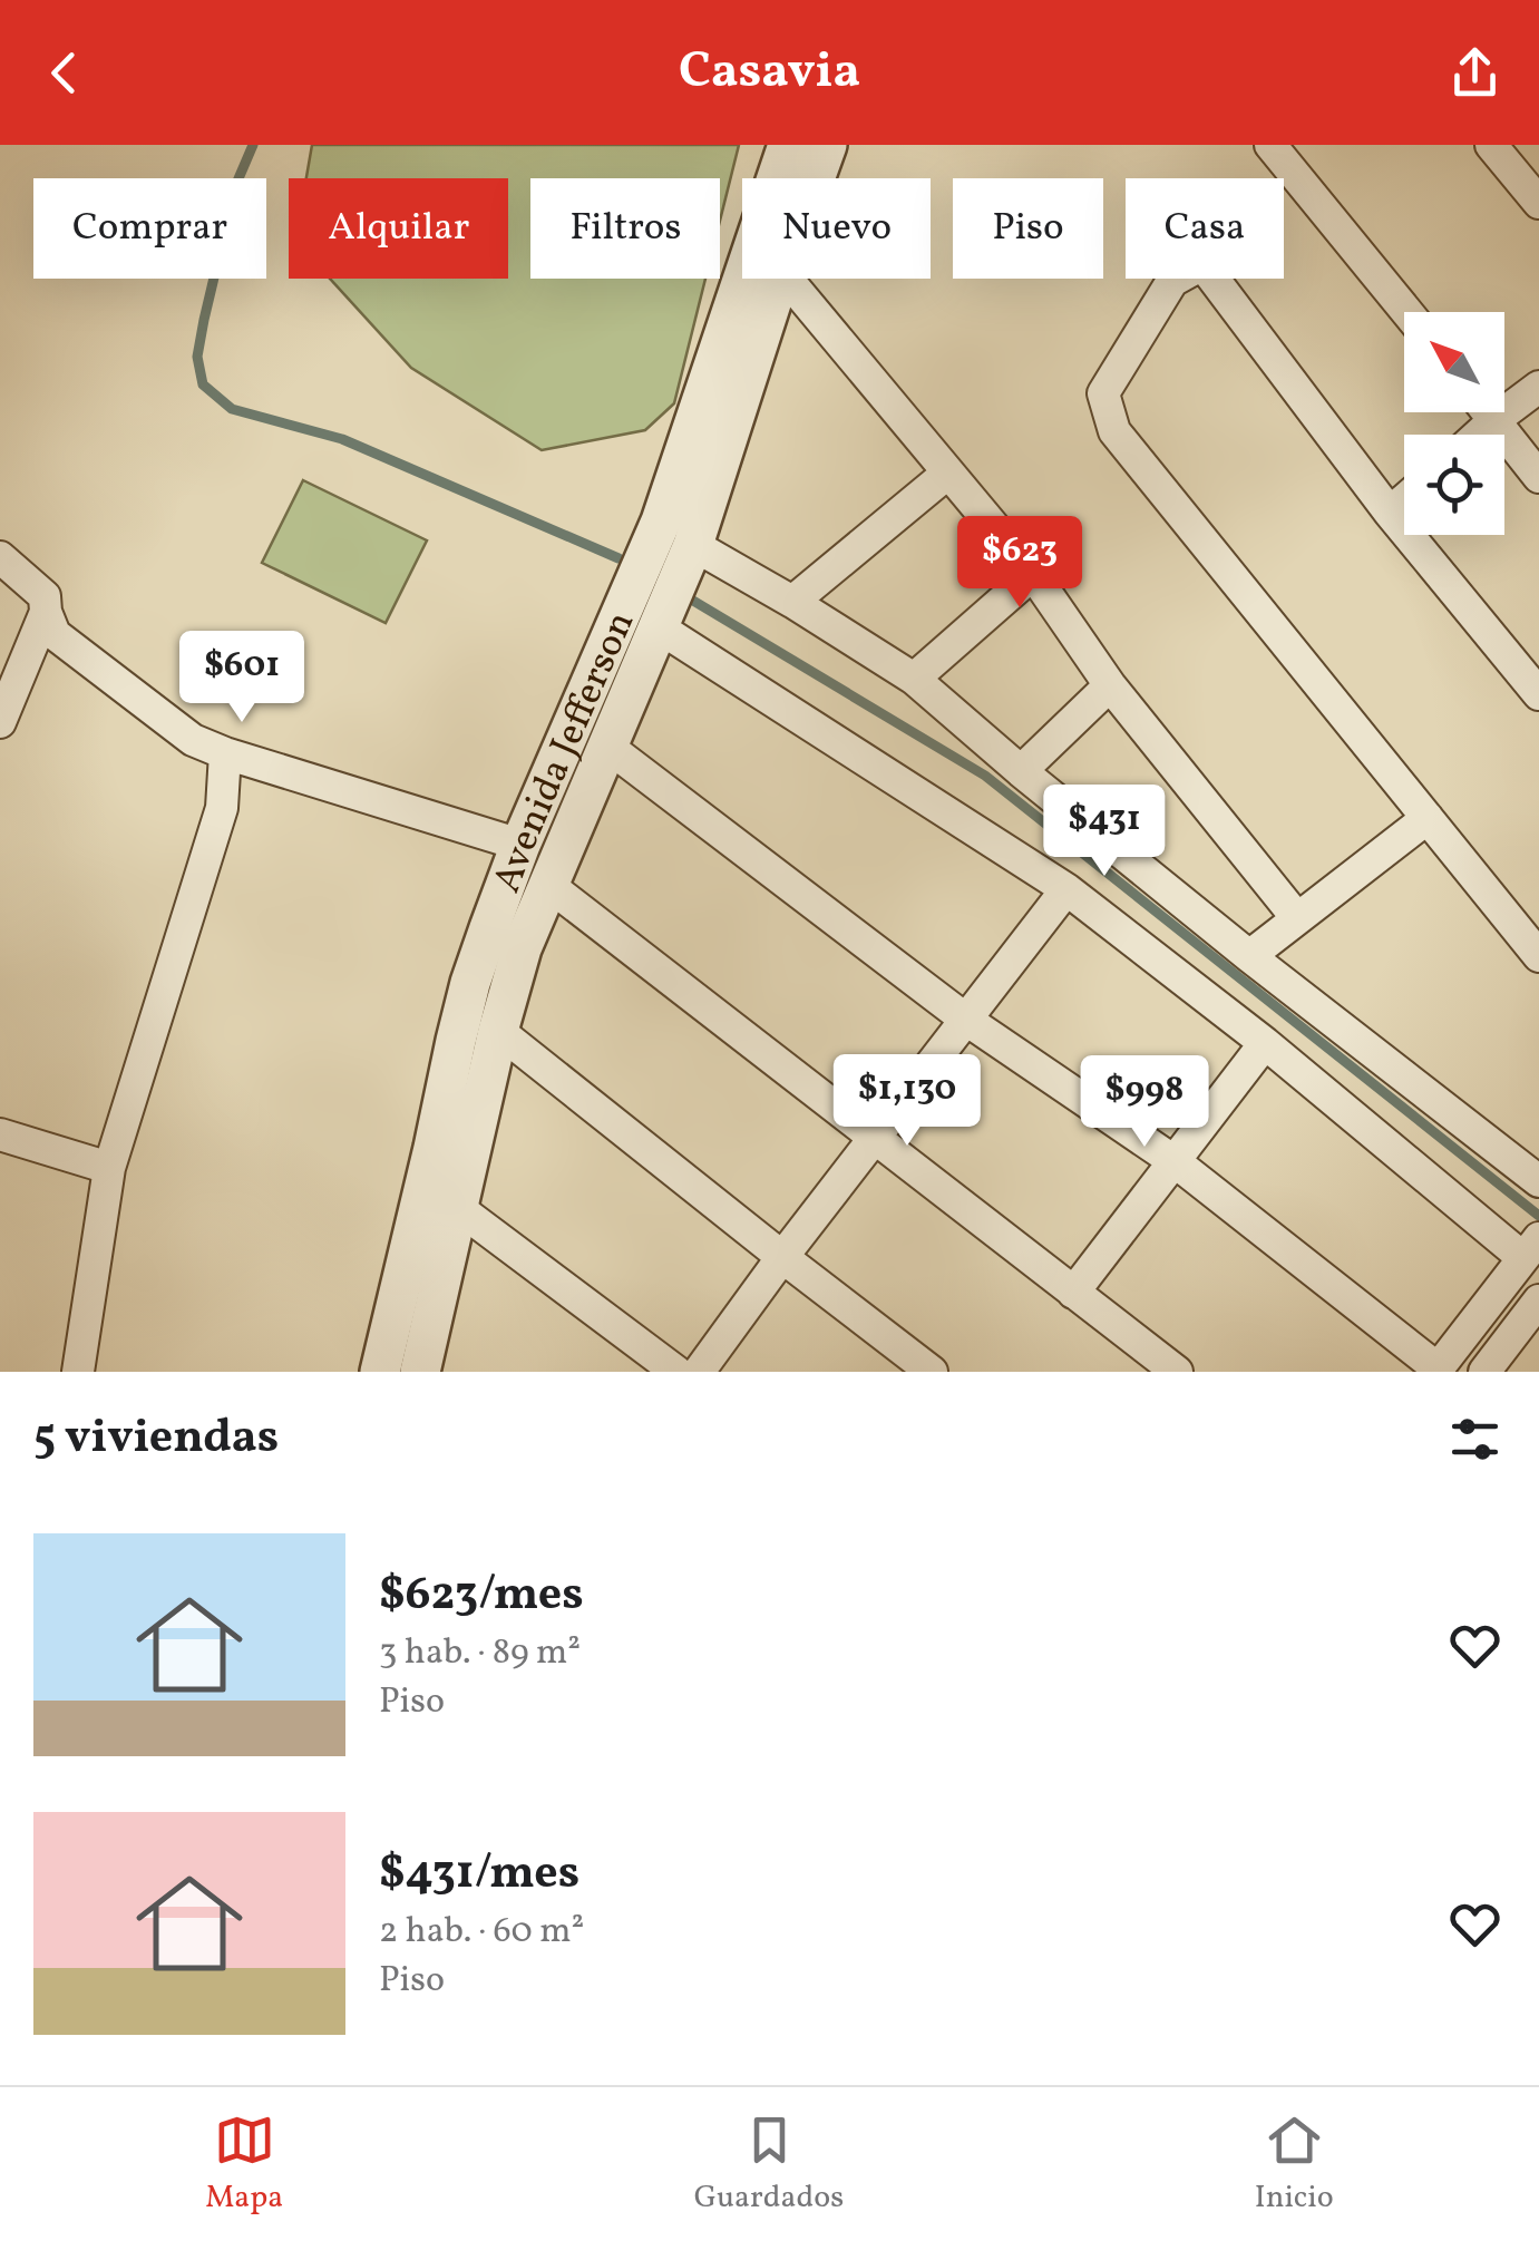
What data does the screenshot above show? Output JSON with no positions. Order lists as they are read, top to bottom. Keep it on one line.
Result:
{"streets":{"street":["Avenida Jefferson"]},"north":"top left","page":{"header":"Casavia","chip":["Comprar","Alquilar","Filtros","Nuevo","Piso","Casa"],"price":["$623","$601","$431","$1,130","$998"],"heading":"5 viviendas","list":[{"name":"$623/mes","note":"3 hab. · 89 m² · Piso"},{"name":"$431/mes","note":"2 hab. · 60 m² · Piso"}],"tabs":["Mapa","Guardados","Inicio"]}}
